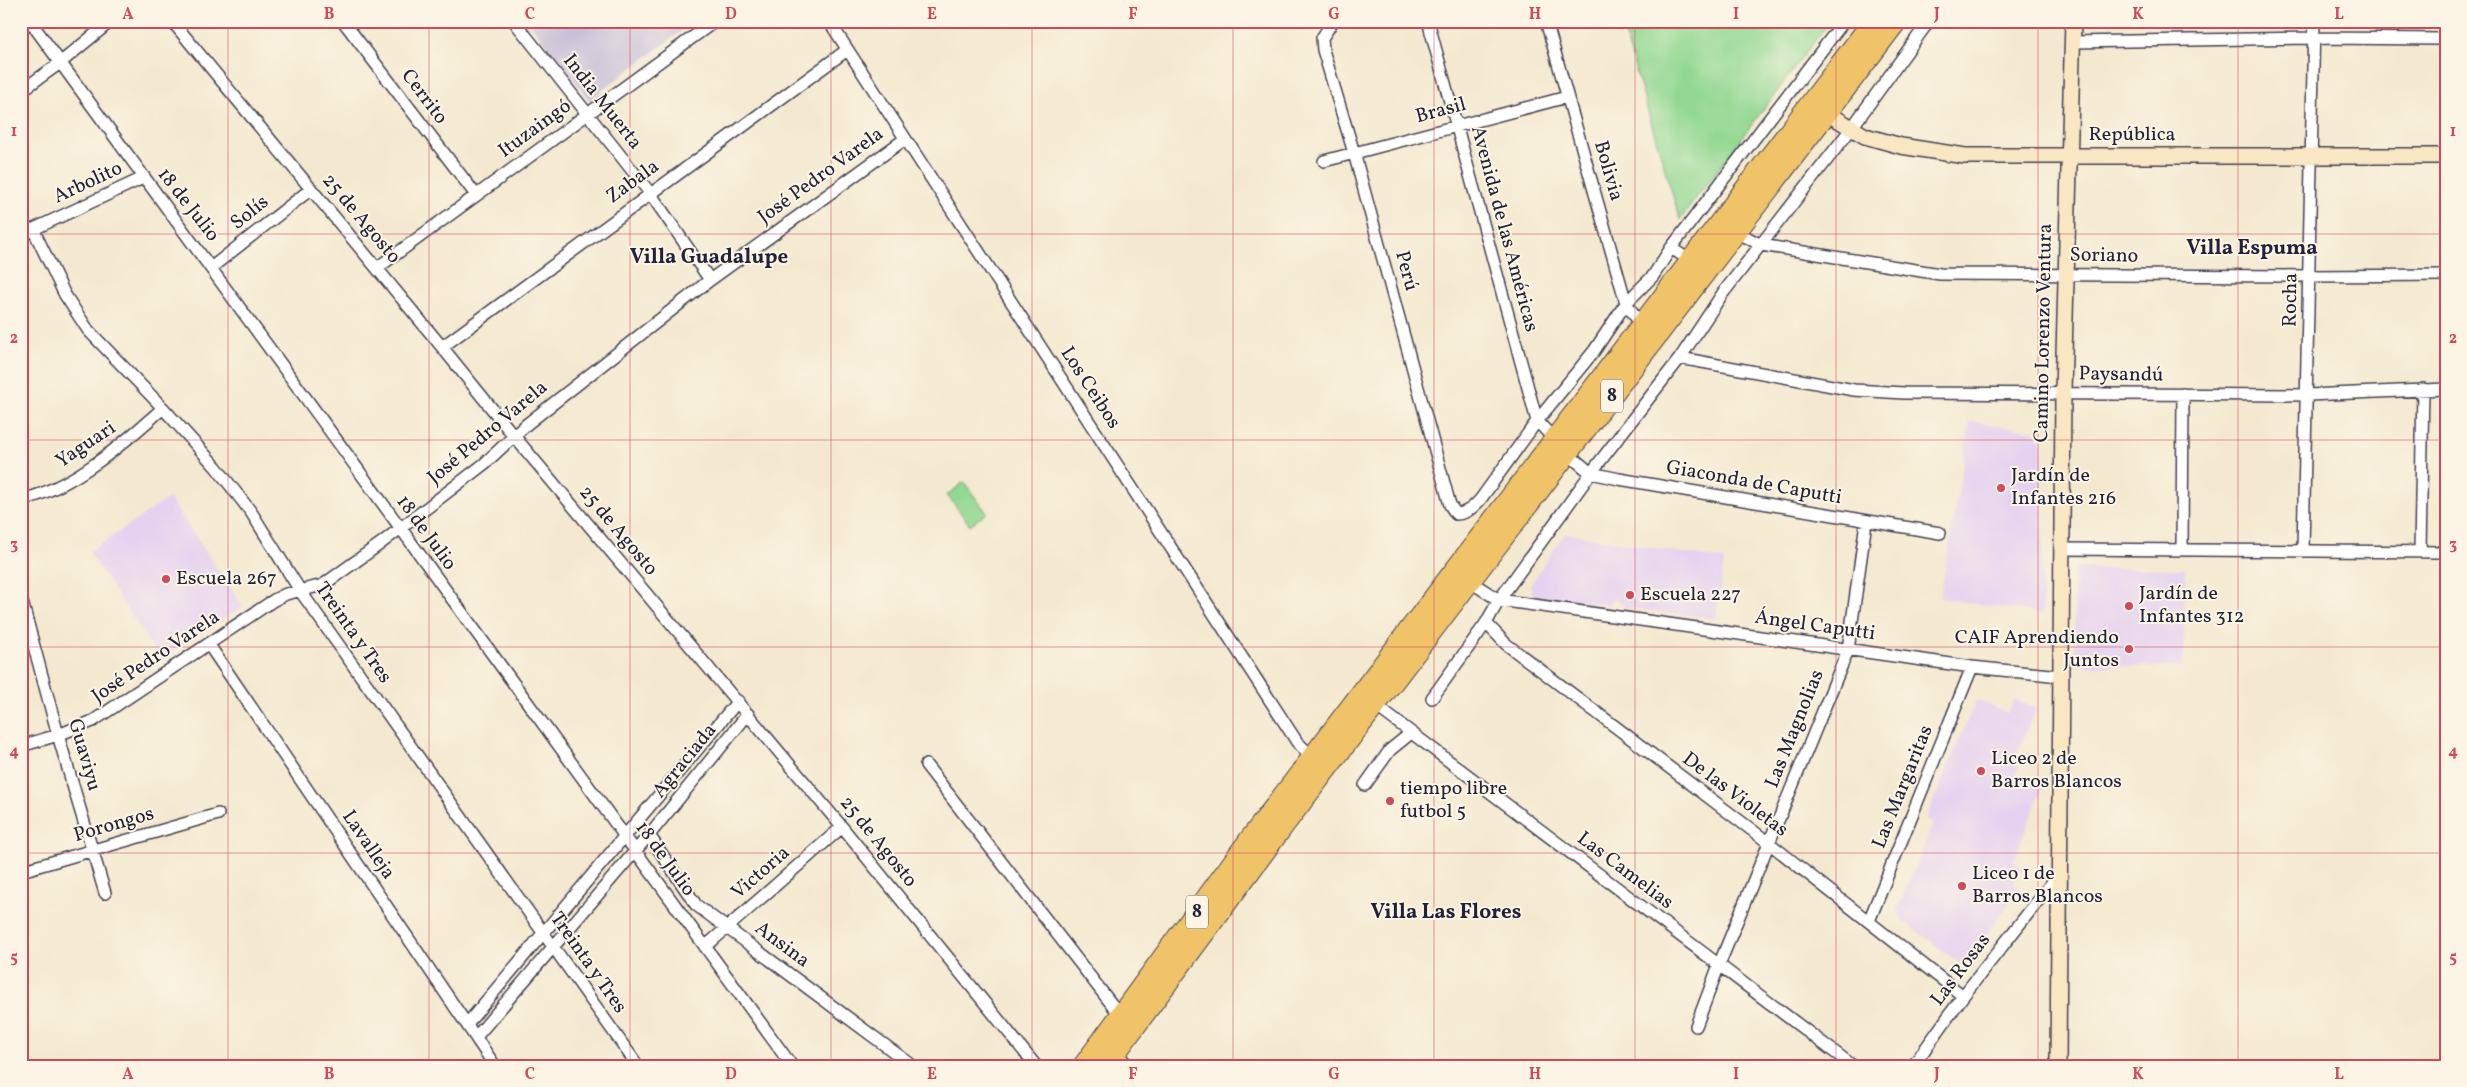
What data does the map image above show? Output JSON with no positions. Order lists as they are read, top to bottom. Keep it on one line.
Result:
{"streets":{"highway":["8"],"street":["Cerrito","India Muerta","Brasil","Ituzaingó","República","Bolivia","José Pedro Varela","Zabala","Arbolito","18 de Julio","Solís","25 de Agosto","Avenida de las Américas","Soriano","Perú","Rocha","Camino Lorenzo Ventura","Paysandú","Los Ceibos","Yaguari","Giaconda de Caputti","Ángel Caputti","Treinta y Tres","Las Magnolias","Guaviyu","Agraciada","Las Margaritas","De las Violetas","Porongos","Lavalleja","Las Camelias","Victoria","Ansina","Las Rosas"]},"crossings":[["Cerrito","Ituzaingó"],["India Muerta","Ituzaingó"],["India Muerta","José Pedro Varela"],["India Muerta","Zabala"],["Brasil","Bolivia"],["Brasil","Avenida de las Américas"],["Brasil","Perú"],["Ituzaingó","25 de Agosto"],["República","Rocha"],["República","Camino Lorenzo Ventura"],["República","8"],["Bolivia","8"],["José Pedro Varela","18 de Julio"],["José Pedro Varela","25 de Agosto"],["José Pedro Varela","Los Ceibos"],["José Pedro Varela","Treinta y Tres"],["José Pedro Varela","Guaviyu"],["José Pedro Varela","Lavalleja"],["Zabala","25 de Agosto"],["Zabala","Los Ceibos"],["Arbolito","18 de Julio"],["Arbolito","Treinta y Tres"],["18 de Julio","Solís"],["18 de Julio","Agraciada"],["18 de Julio","Victoria"],["Solís","25 de Agosto"],["25 de Agosto","Agraciada"],["25 de Agosto","Victoria"],["Avenida de las Américas","Perú"],["Avenida de las Américas","8"],["Avenida de las Américas","Giaconda de Caputti"],["Soriano","Rocha"],["Soriano","Camino Lorenzo Ventura"],["Soriano","8"],["Rocha","Paysandú"],["Camino Lorenzo Ventura","Paysandú"],["Camino Lorenzo Ventura","Ángel Caputti"],["Camino Lorenzo Ventura","Las Rosas"],["Los Ceibos","8"],["8","Giaconda de Caputti"],["8","Ángel Caputti"],["8","Las Camelias"],["Yaguari","Treinta y Tres"],["Giaconda de Caputti","Las Magnolias"],["Ángel Caputti","Las Magnolias"],["Ángel Caputti","Las Margaritas"],["Treinta y Tres","Agraciada"],["Las Magnolias","De las Violetas"],["Las Magnolias","Las Camelias"],["Guaviyu","Porongos"],["Agraciada","Lavalleja"],["Agraciada","Ansina"],["Las Margaritas","De las Violetas"],["De las Violetas","Las Rosas"],["Victoria","Ansina"]],"districts":["Villa Espuma","Villa Guadalupe","Villa Las Flores"],"places":["Jardín de Infantes 216","Escuela 267","Escuela 227","Jardín de Infantes 312","CAIF Aprendiendo Juntos","Liceo 2 de Barros Blancos","tiempo libre futbol 5","Liceo 1 de Barros Blancos"],"grid":{"columns":["A","B","C","D","E","F","G","H","I","J","K","L"],"rows":["1","2","3","4","5"]}}
